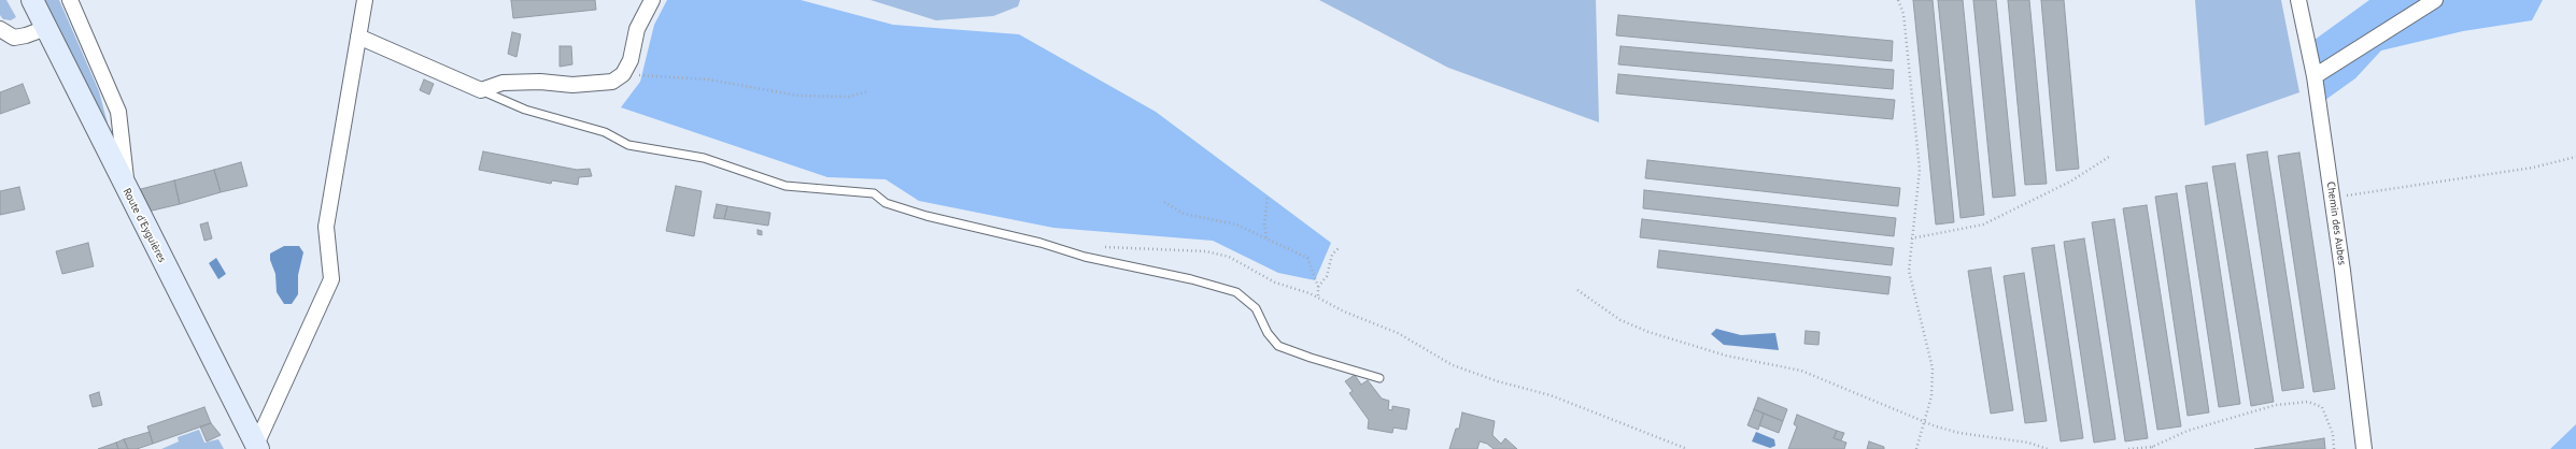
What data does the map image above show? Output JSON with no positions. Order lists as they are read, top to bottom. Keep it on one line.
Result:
{"streets":{"main road":["Route d'Eyguières"],"street":["Chemin des Aubes"]}}
